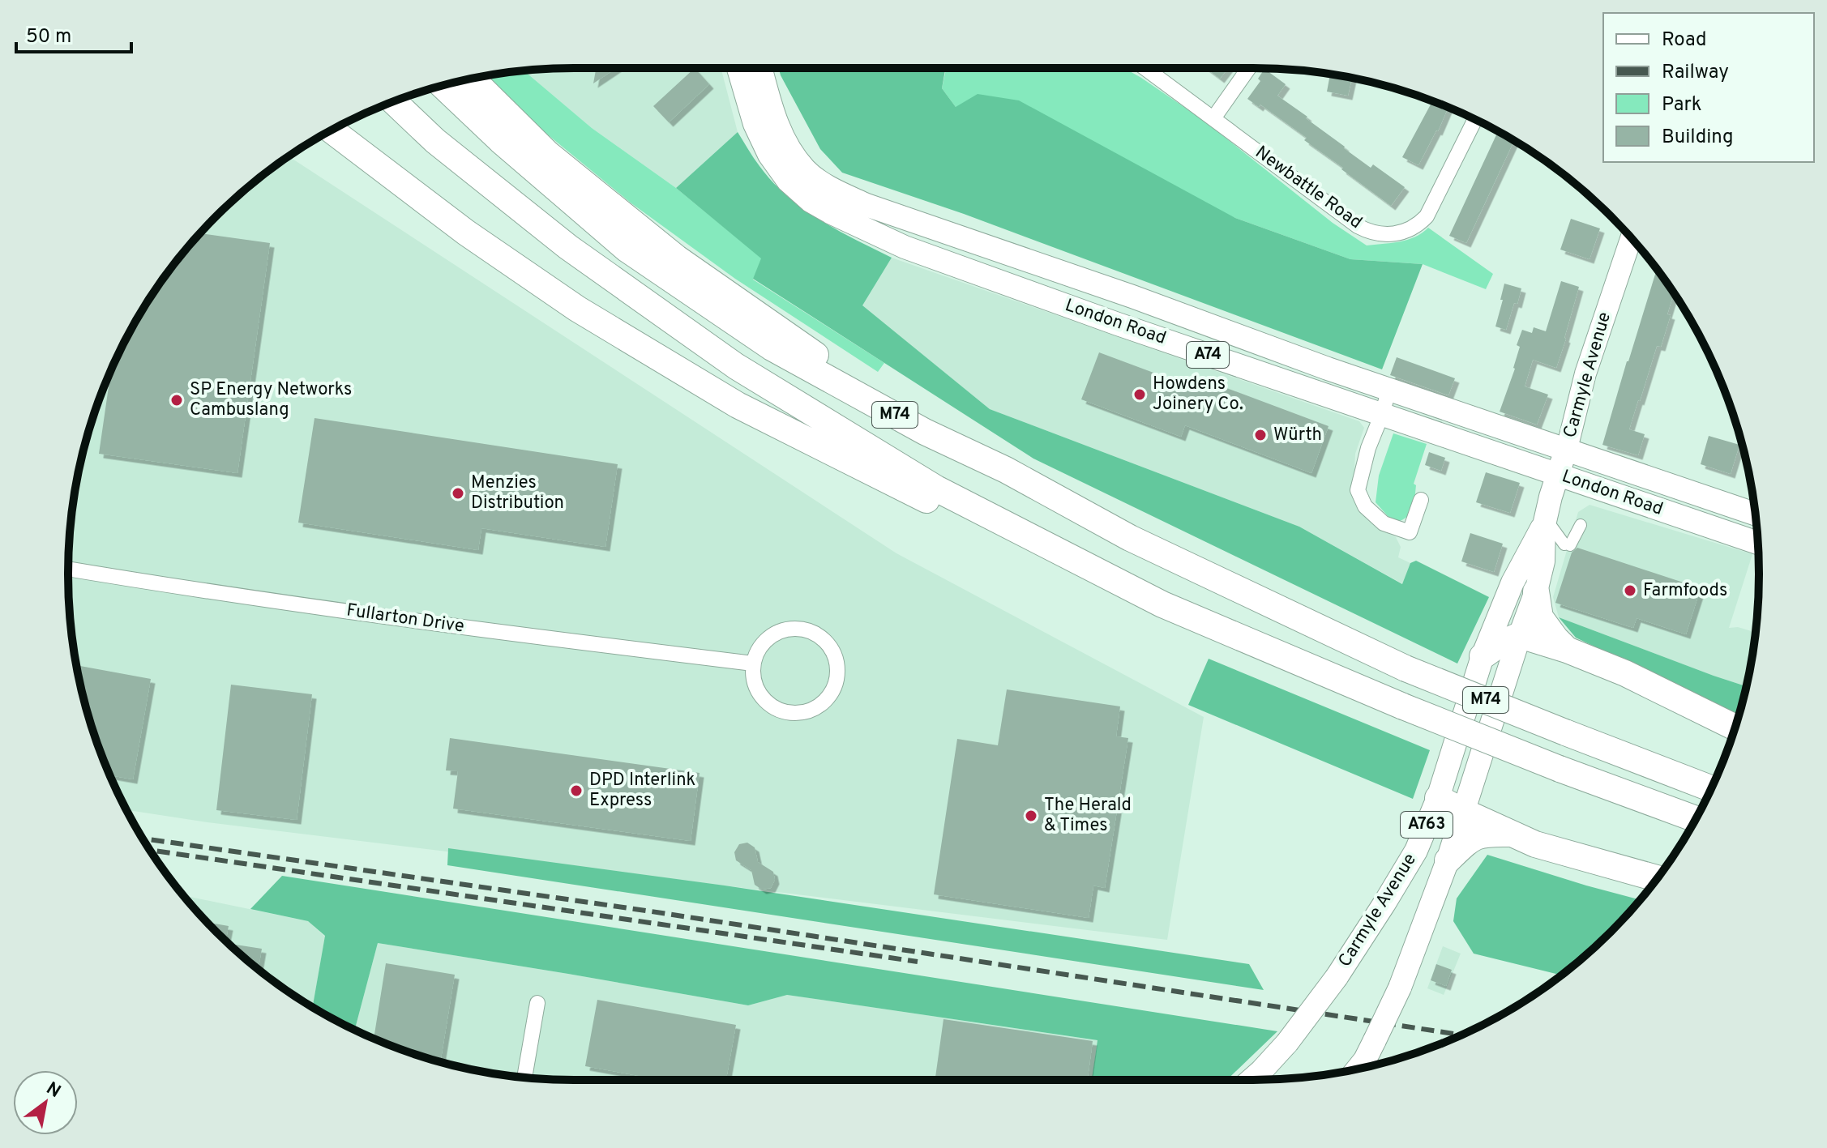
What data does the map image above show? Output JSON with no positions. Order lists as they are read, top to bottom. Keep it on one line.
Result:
{"streets":{"highway":["M74","A763"],"main road":["London Road","A74","Carmyle Avenue"],"street":["Newbattle Road","Fullarton Drive"]},"crossings":[["London Road","Carmyle Avenue"],["Carmyle Avenue","A763"]],"places":["Howdens Joinery Co.","SP Energy Networks Cambuslang","Würth","Menzies Distribution","Farmfoods","DPD Interlink Express","The Herald & Times"],"legend":["Road","Railway","Park","Building"],"scale_bar":"50 m","north":"top right"}
